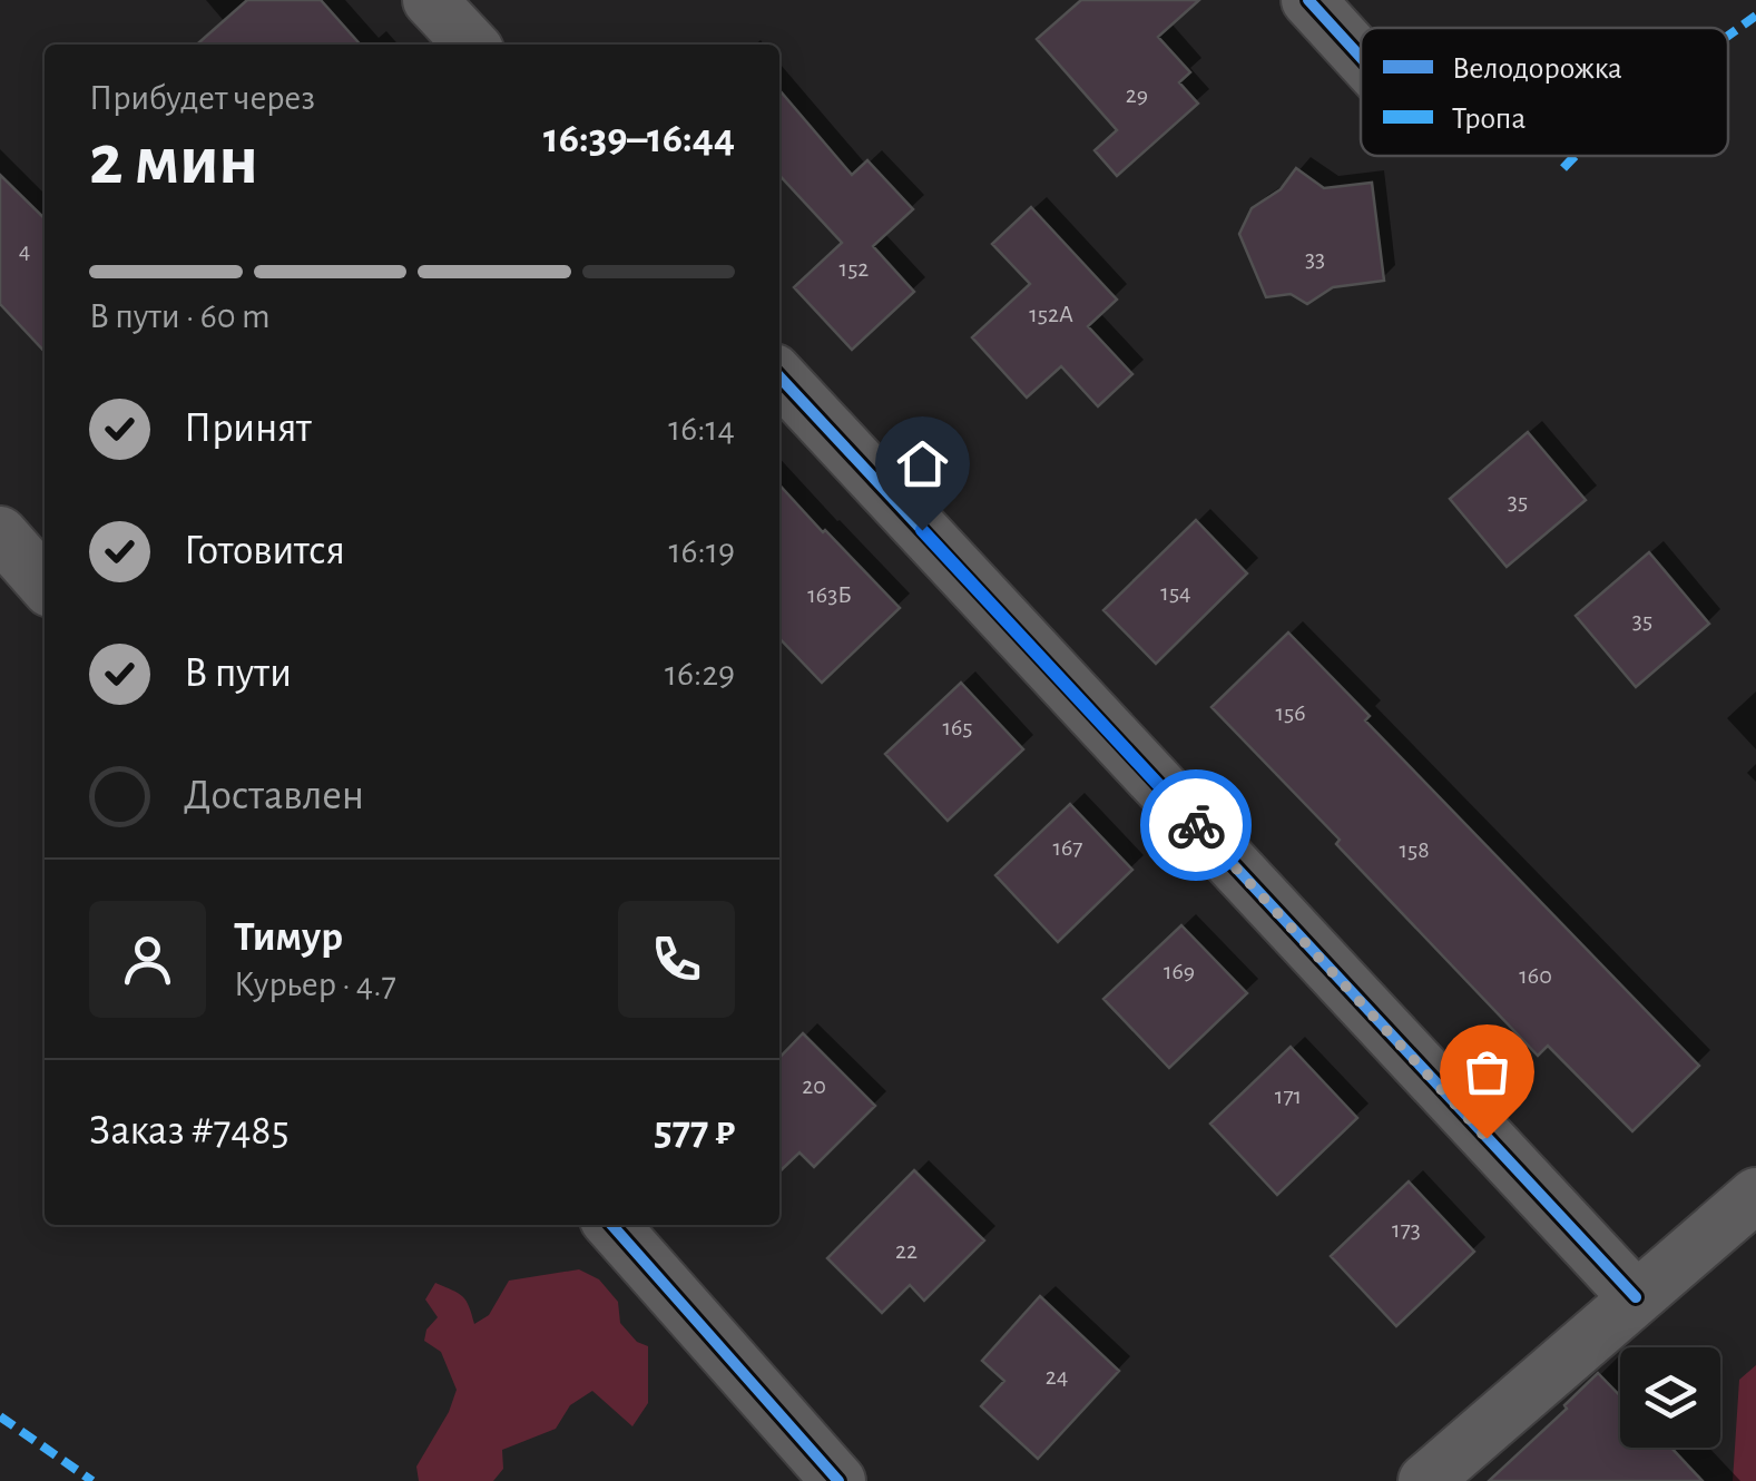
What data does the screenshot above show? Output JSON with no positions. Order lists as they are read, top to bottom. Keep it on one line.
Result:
{"house_numbers":["29","4","33","152","152А","35","154","163Б","35","156","165","167","158","169","160","20","171","173","22","24"],"legend":["Велодорожка","Тропа"],"page":{"heading":["2 мин","Прибудет через","16:39–16:44"],"panel":["Тимур","Курьер · 4.7","Заказ #7485","577 ₽"],"bar":"В пути · 60 m","list":[["Принят","16:14"],["Готовится","16:19"],["В пути","16:29"],"Доставлен"]}}
